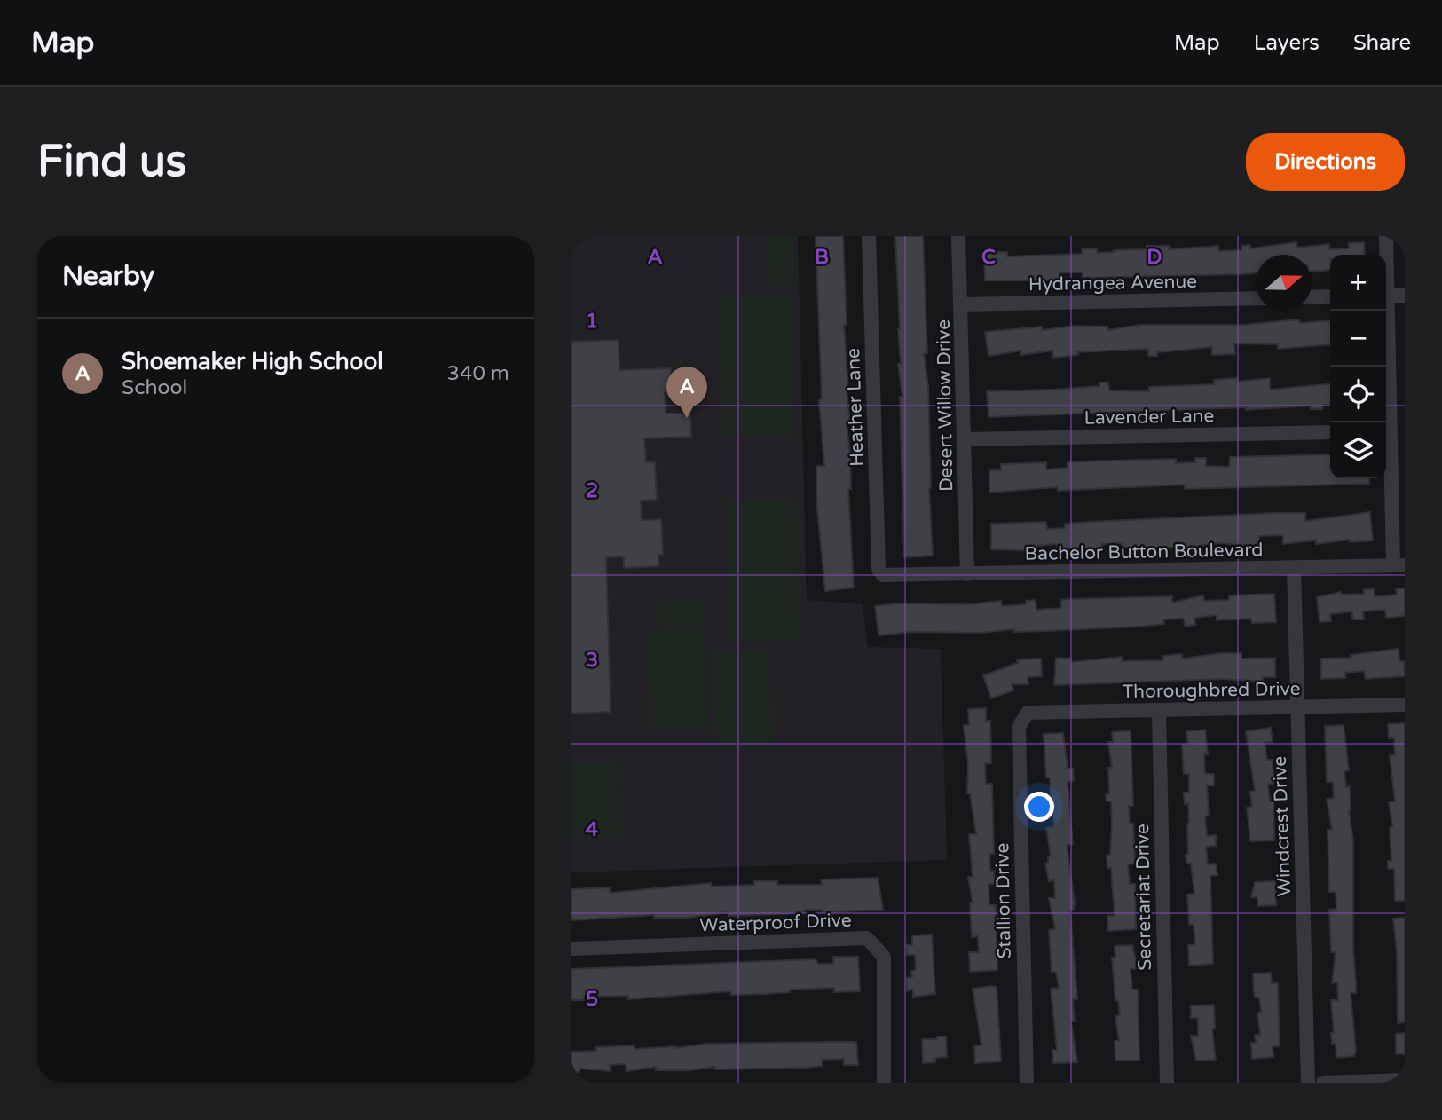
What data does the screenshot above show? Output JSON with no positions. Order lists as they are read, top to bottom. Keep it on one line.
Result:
{"streets":{"street":["Hydrangea Avenue","Desert Willow Drive","Heather Lane","Lavender Lane","Bachelor Button Boulevard","Thoroughbred Drive","Windcrest Drive","Secretariat Drive","Stallion Drive","Waterproof Drive"]},"crossings":[["Hydrangea Avenue","Desert Willow Drive"],["Desert Willow Drive","Lavender Lane"],["Desert Willow Drive","Bachelor Button Boulevard"],["Heather Lane","Bachelor Button Boulevard"],["Bachelor Button Boulevard","Windcrest Drive"],["Thoroughbred Drive","Windcrest Drive"],["Thoroughbred Drive","Secretariat Drive"],["Thoroughbred Drive","Stallion Drive"]],"north":"right","page":{"header":"Map","nav":["Map","Layers","Share"],"buttons":"Directions","title":"Find us","heading":"Nearby","map_buttons":["+","−"],"list":[{"mark":"A","name":"Shoemaker High School","note":"School","value":"340 m"}],"pins":"A"},"grid":{"columns":["A","B","C","D"],"rows":["1","2","3","4","5"]}}
